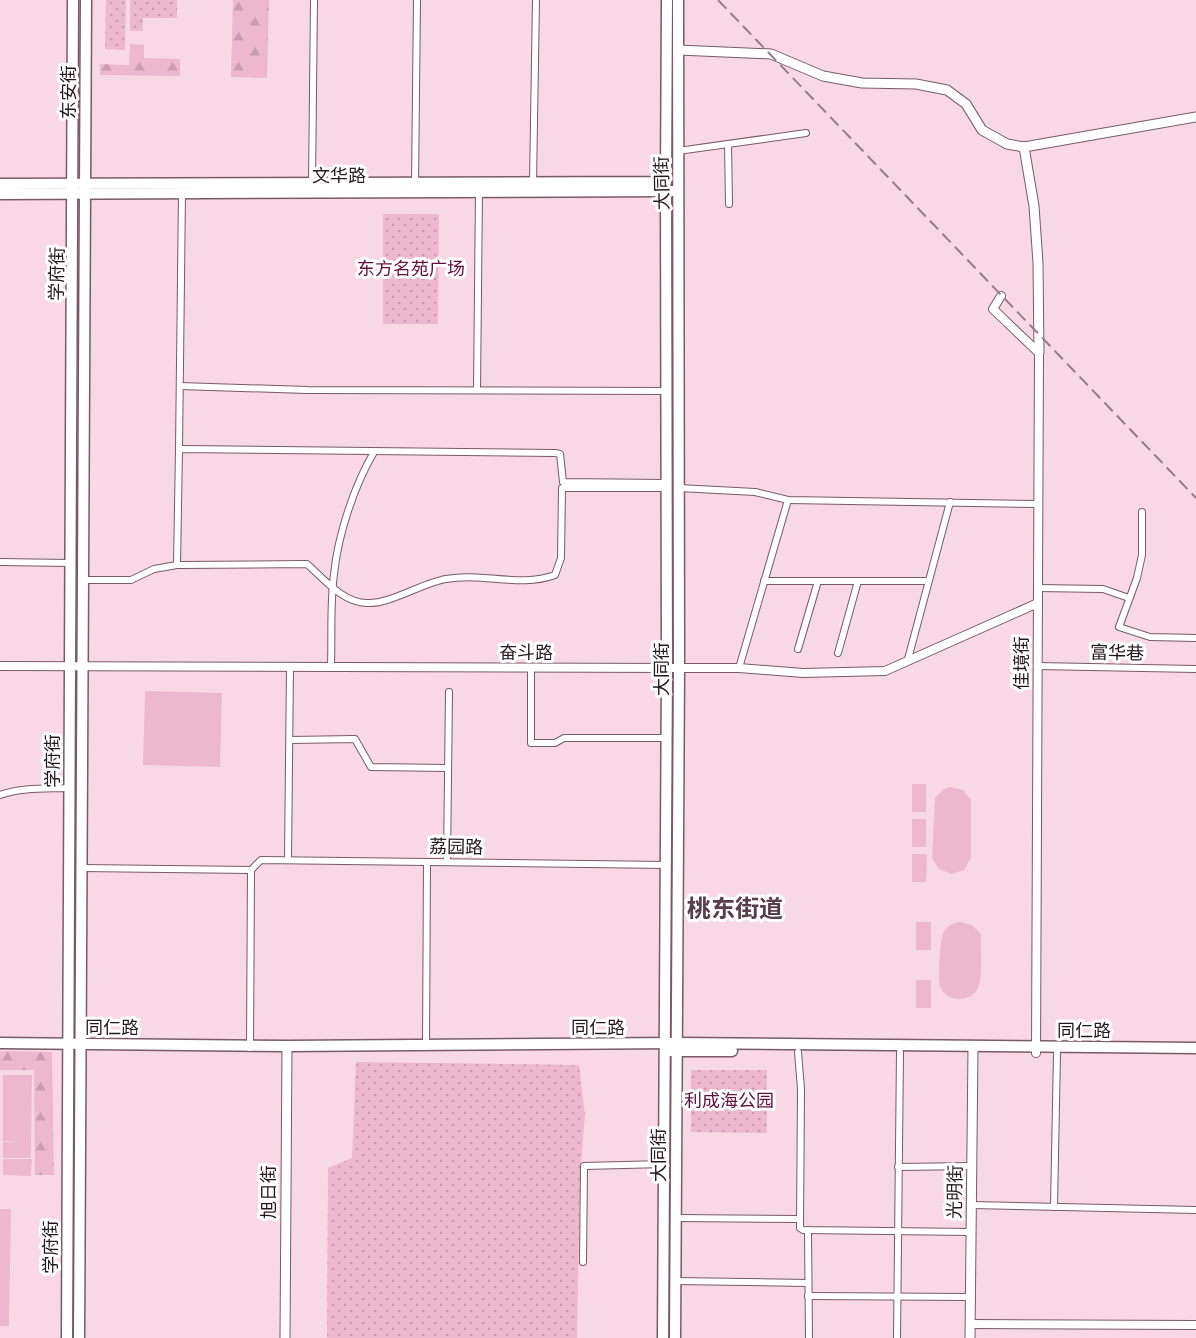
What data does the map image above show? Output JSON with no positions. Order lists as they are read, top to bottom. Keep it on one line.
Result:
{"streets":{"main road":["东安街","文华路","大同街","学府街","同仁路","旭日街","光明街"],"street":["奋斗路","富华巷","佳境街","荔园路"]},"crossings":[["东安街","文华路"],["东安街","学府街"],["文华路","大同街"],["文华路","学府街"],["大同街","奋斗路"],["大同街","荔园路"],["大同街","同仁路"],["学府街","奋斗路"],["学府街","同仁路"],["奋斗路","佳境街"],["富华巷","佳境街"],["佳境街","同仁路"],["同仁路","旭日街"],["同仁路","光明街"]],"districts":["桃东街道"],"parks":["东方名苑广场","利成海公园"]}
